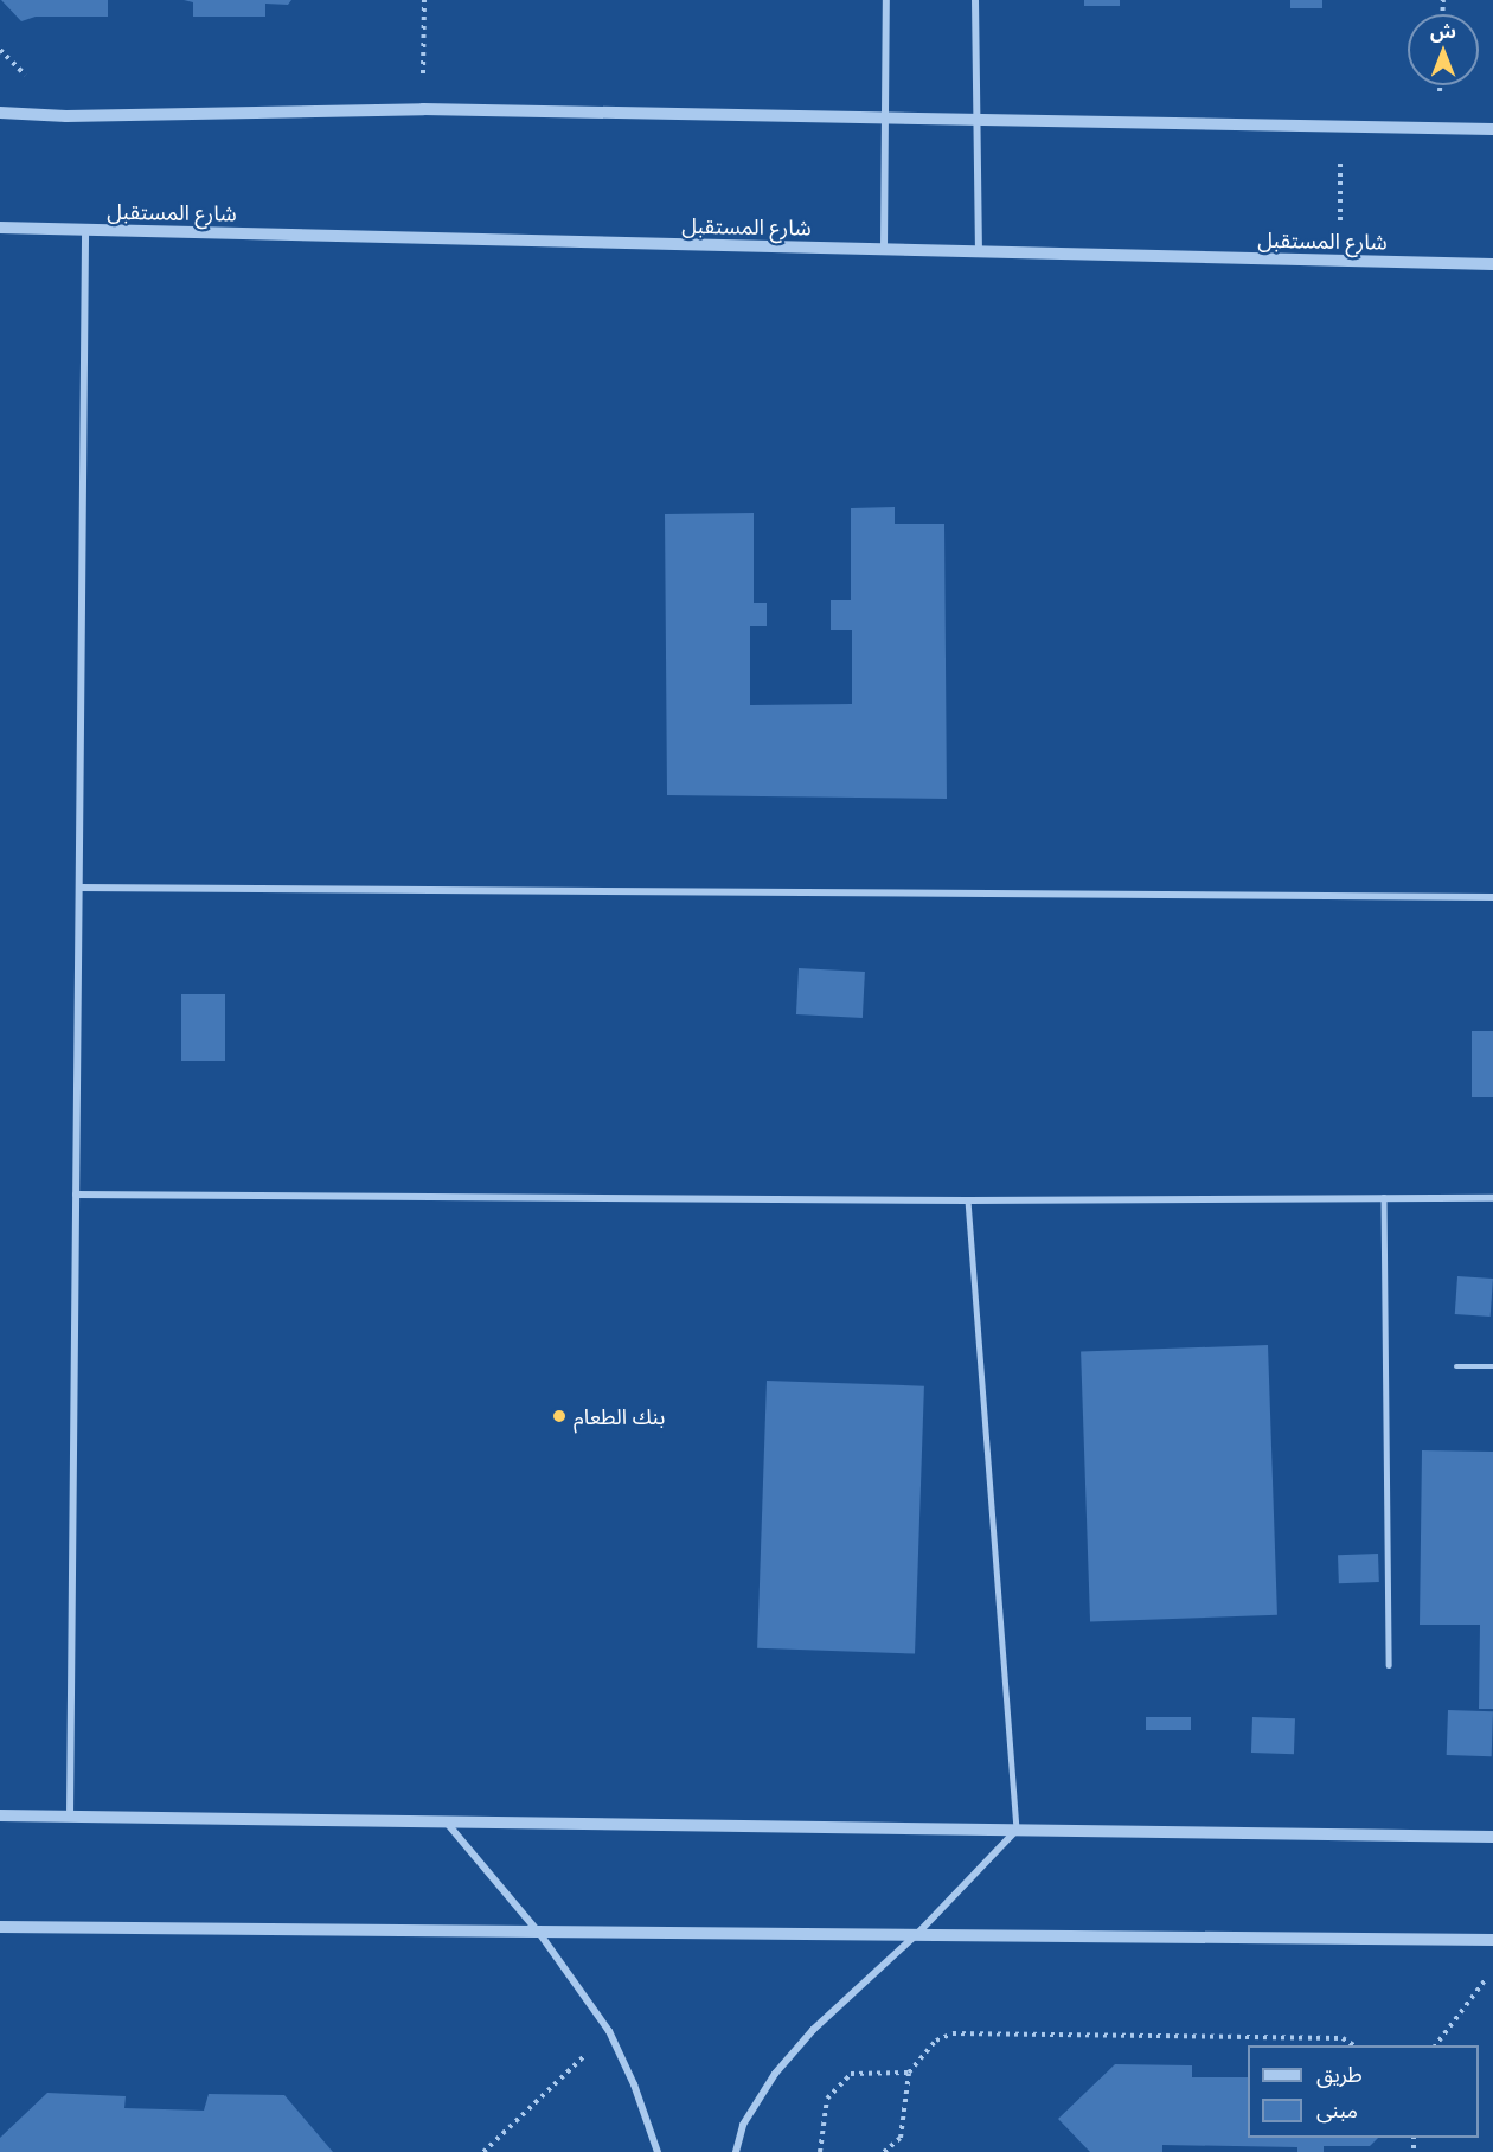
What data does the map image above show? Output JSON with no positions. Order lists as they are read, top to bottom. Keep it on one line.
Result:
{"streets":{"street":["شارع المستقبل"]},"places":["بنك الطعام"],"legend":["طريق","مبنى"],"north":"top"}
